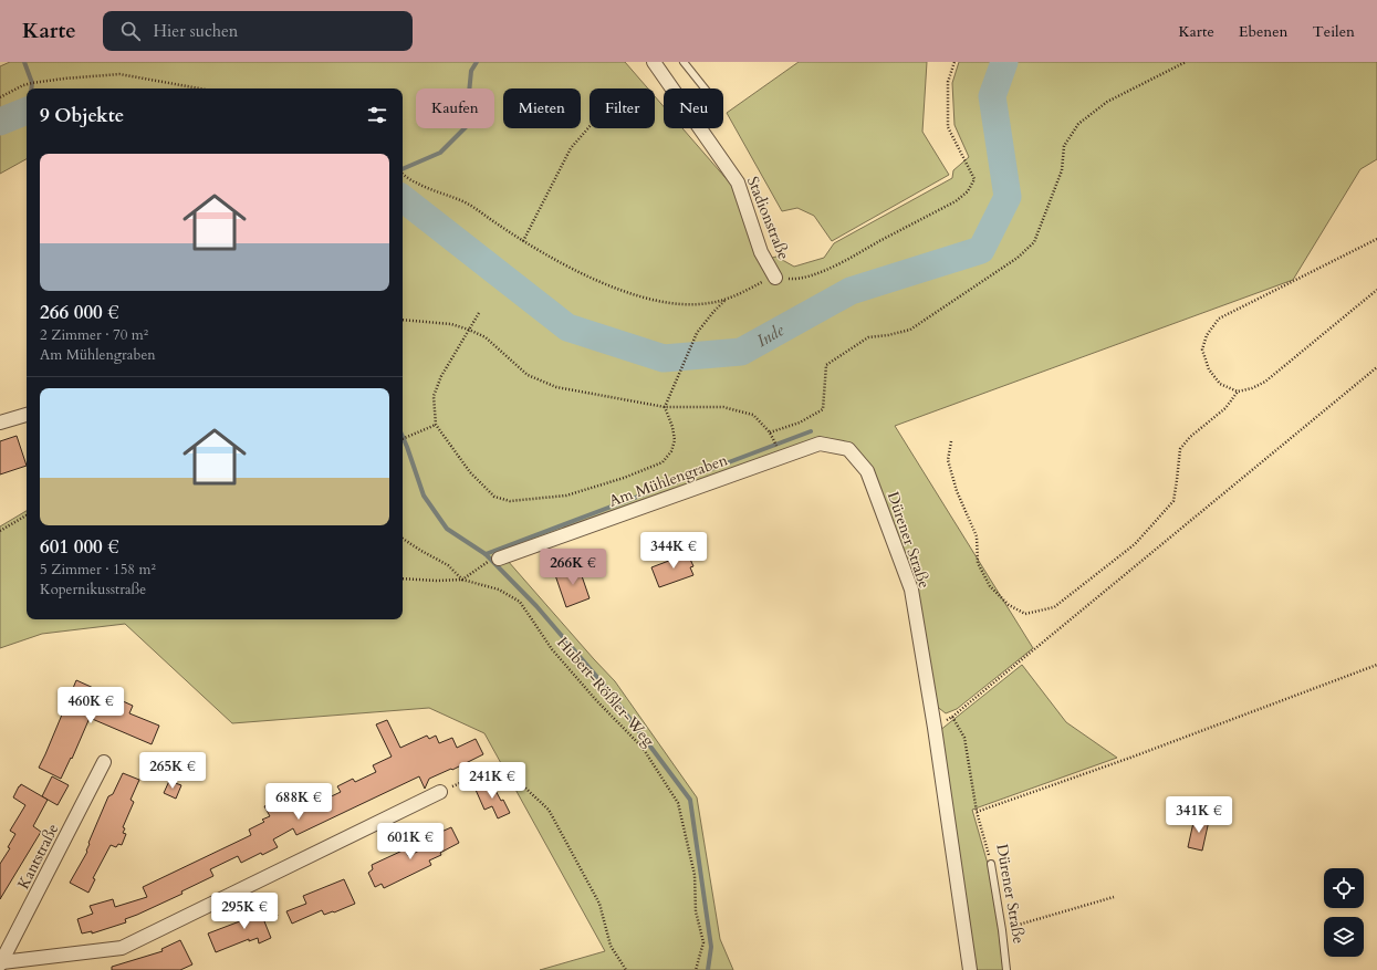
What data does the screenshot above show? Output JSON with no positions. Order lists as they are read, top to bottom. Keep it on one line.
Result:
{"streets":{"street":["Stadionstraße","Am Mühlengraben","Dürener Straße","Kantstraße"],"path":["Hubert-Rößler-Weg"]},"crossings":[["Am Mühlengraben","Dürener Straße"]],"water":["Inde"],"page":{"header":"Karte","search":"Hier suchen","nav":["Karte","Ebenen","Teilen"],"chip":["Kaufen","Mieten","Filter","Neu"],"heading":"9 Objekte","list":[{"name":"266 000 €","note":"2 Zimmer · 70 m² · Am Mühlengraben"},{"name":"601 000 €","note":"5 Zimmer · 158 m² · Kopernikusstraße"}],"price":["344K €","266K €","460K €","265K €","241K €","688K €","341K €","601K €","295K €"]}}
